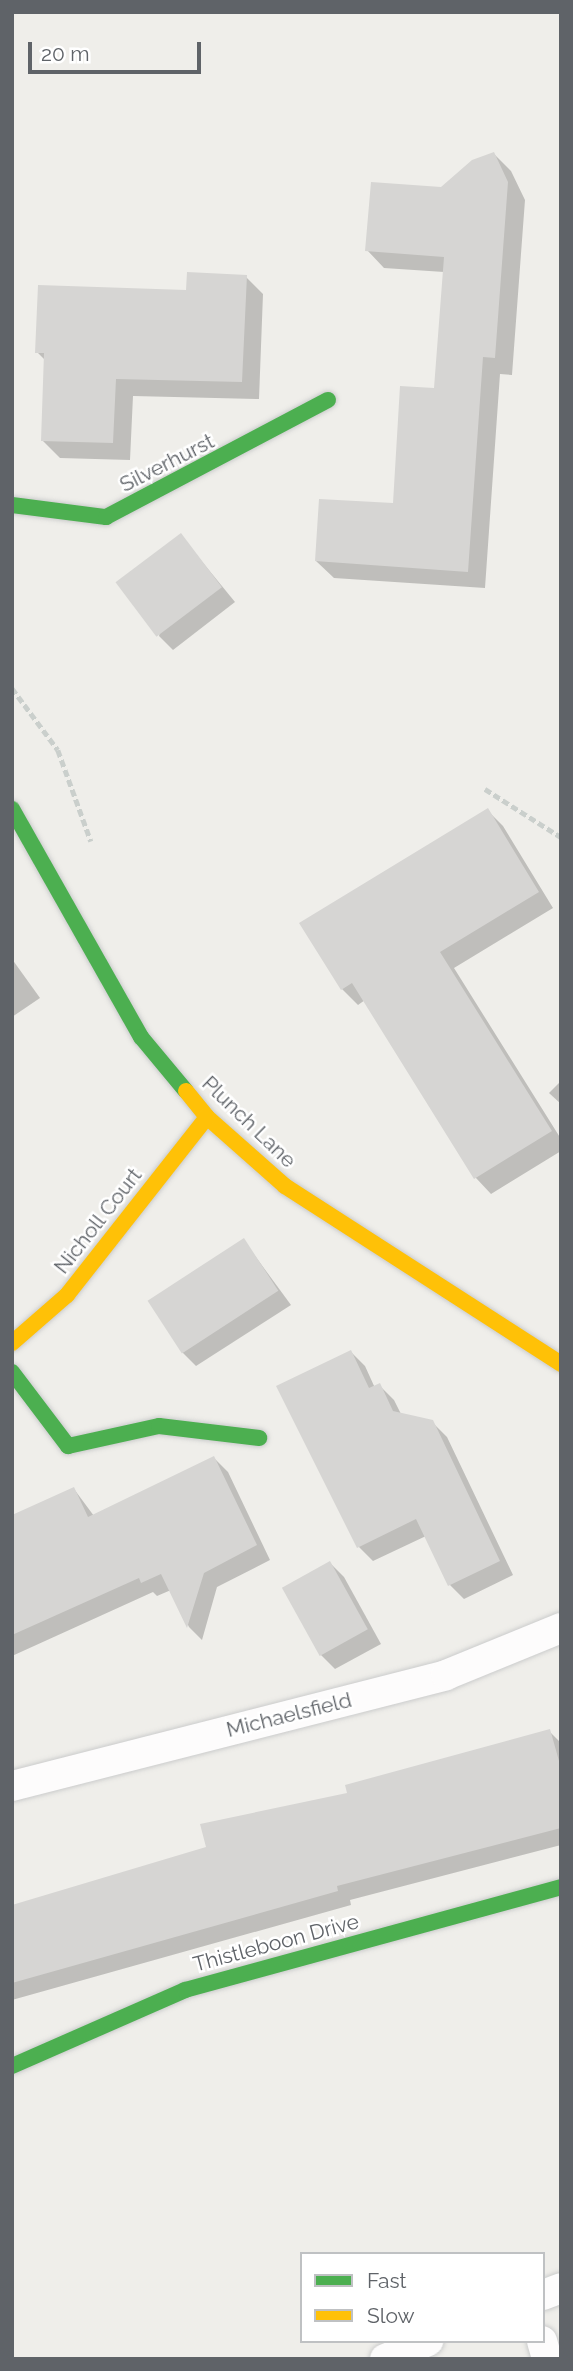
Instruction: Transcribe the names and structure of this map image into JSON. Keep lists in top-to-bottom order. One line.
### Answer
{"streets":{"street":["Silverhurst","Plunch Lane","Nicholl Court","Thistleboon Drive"],"lane":["Michaelsfield"]},"crossings":[["Plunch Lane","Nicholl Court"]],"legend":["Fast","Slow"],"scale_bar":"20 m"}
